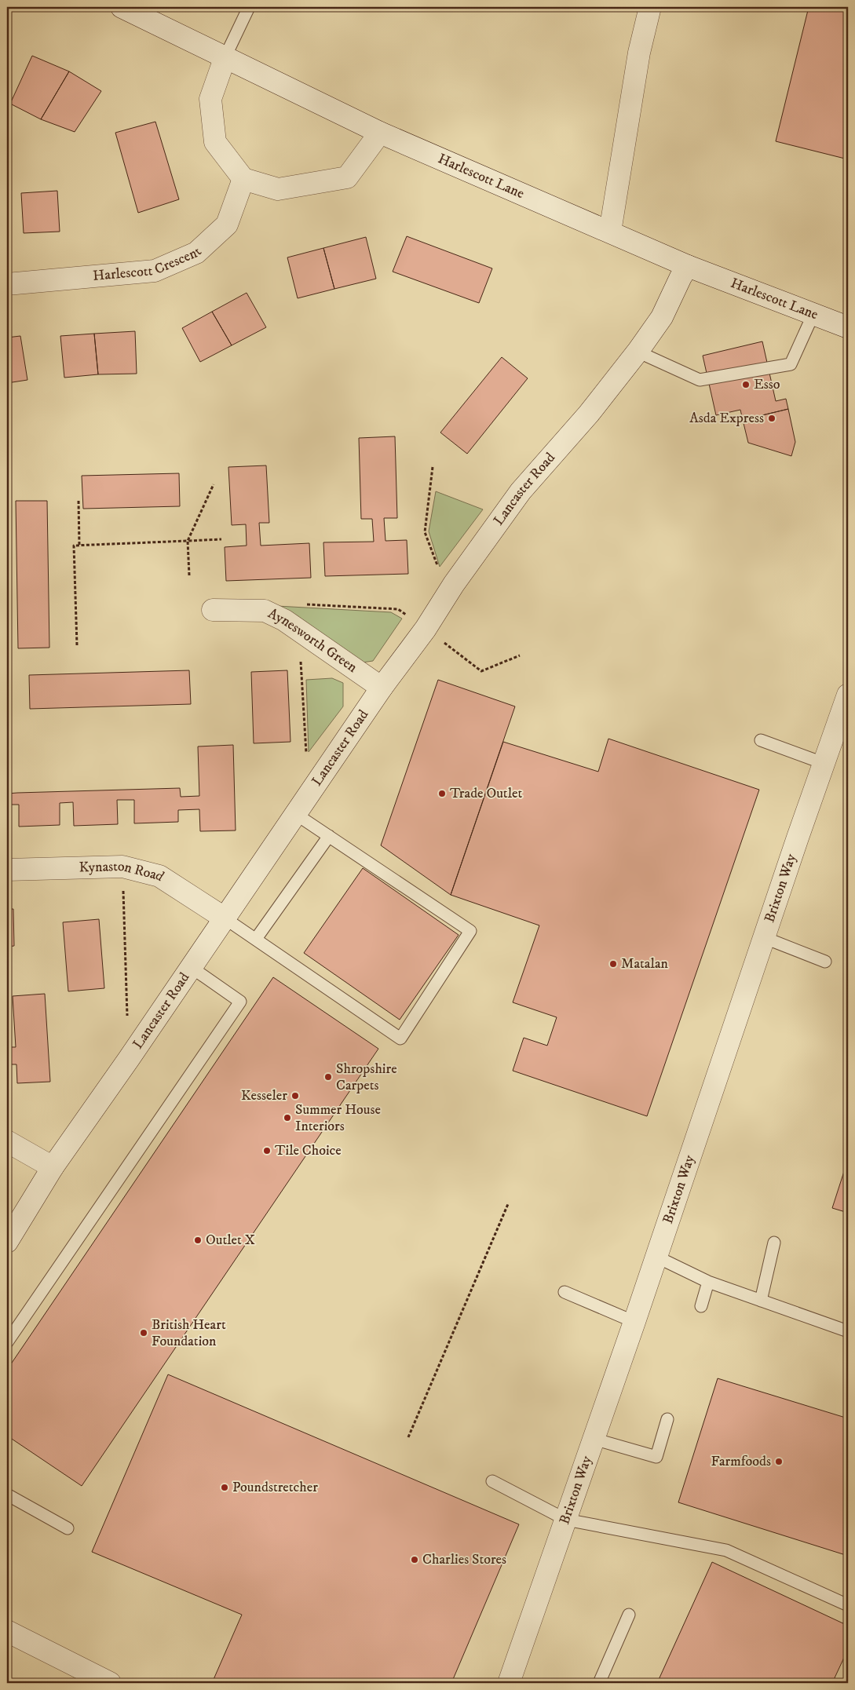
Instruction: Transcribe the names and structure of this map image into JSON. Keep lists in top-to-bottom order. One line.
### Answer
{"streets":{"street":["Harlescott Lane","Harlescott Crescent","Lancaster Road","Aynesworth Green","Kynaston Road","Brixton Way"]},"crossings":[["Harlescott Lane","Lancaster Road"],["Lancaster Road","Aynesworth Green"],["Lancaster Road","Kynaston Road"]],"places":["Esso","Asda Express","Trade Outlet","Matalan","Shropshire Carpets","Kesseler","Summer House Interiors","Tile Choice","Outlet X","British Heart Foundation","Farmfoods","Poundstretcher","Charlies Stores"]}
